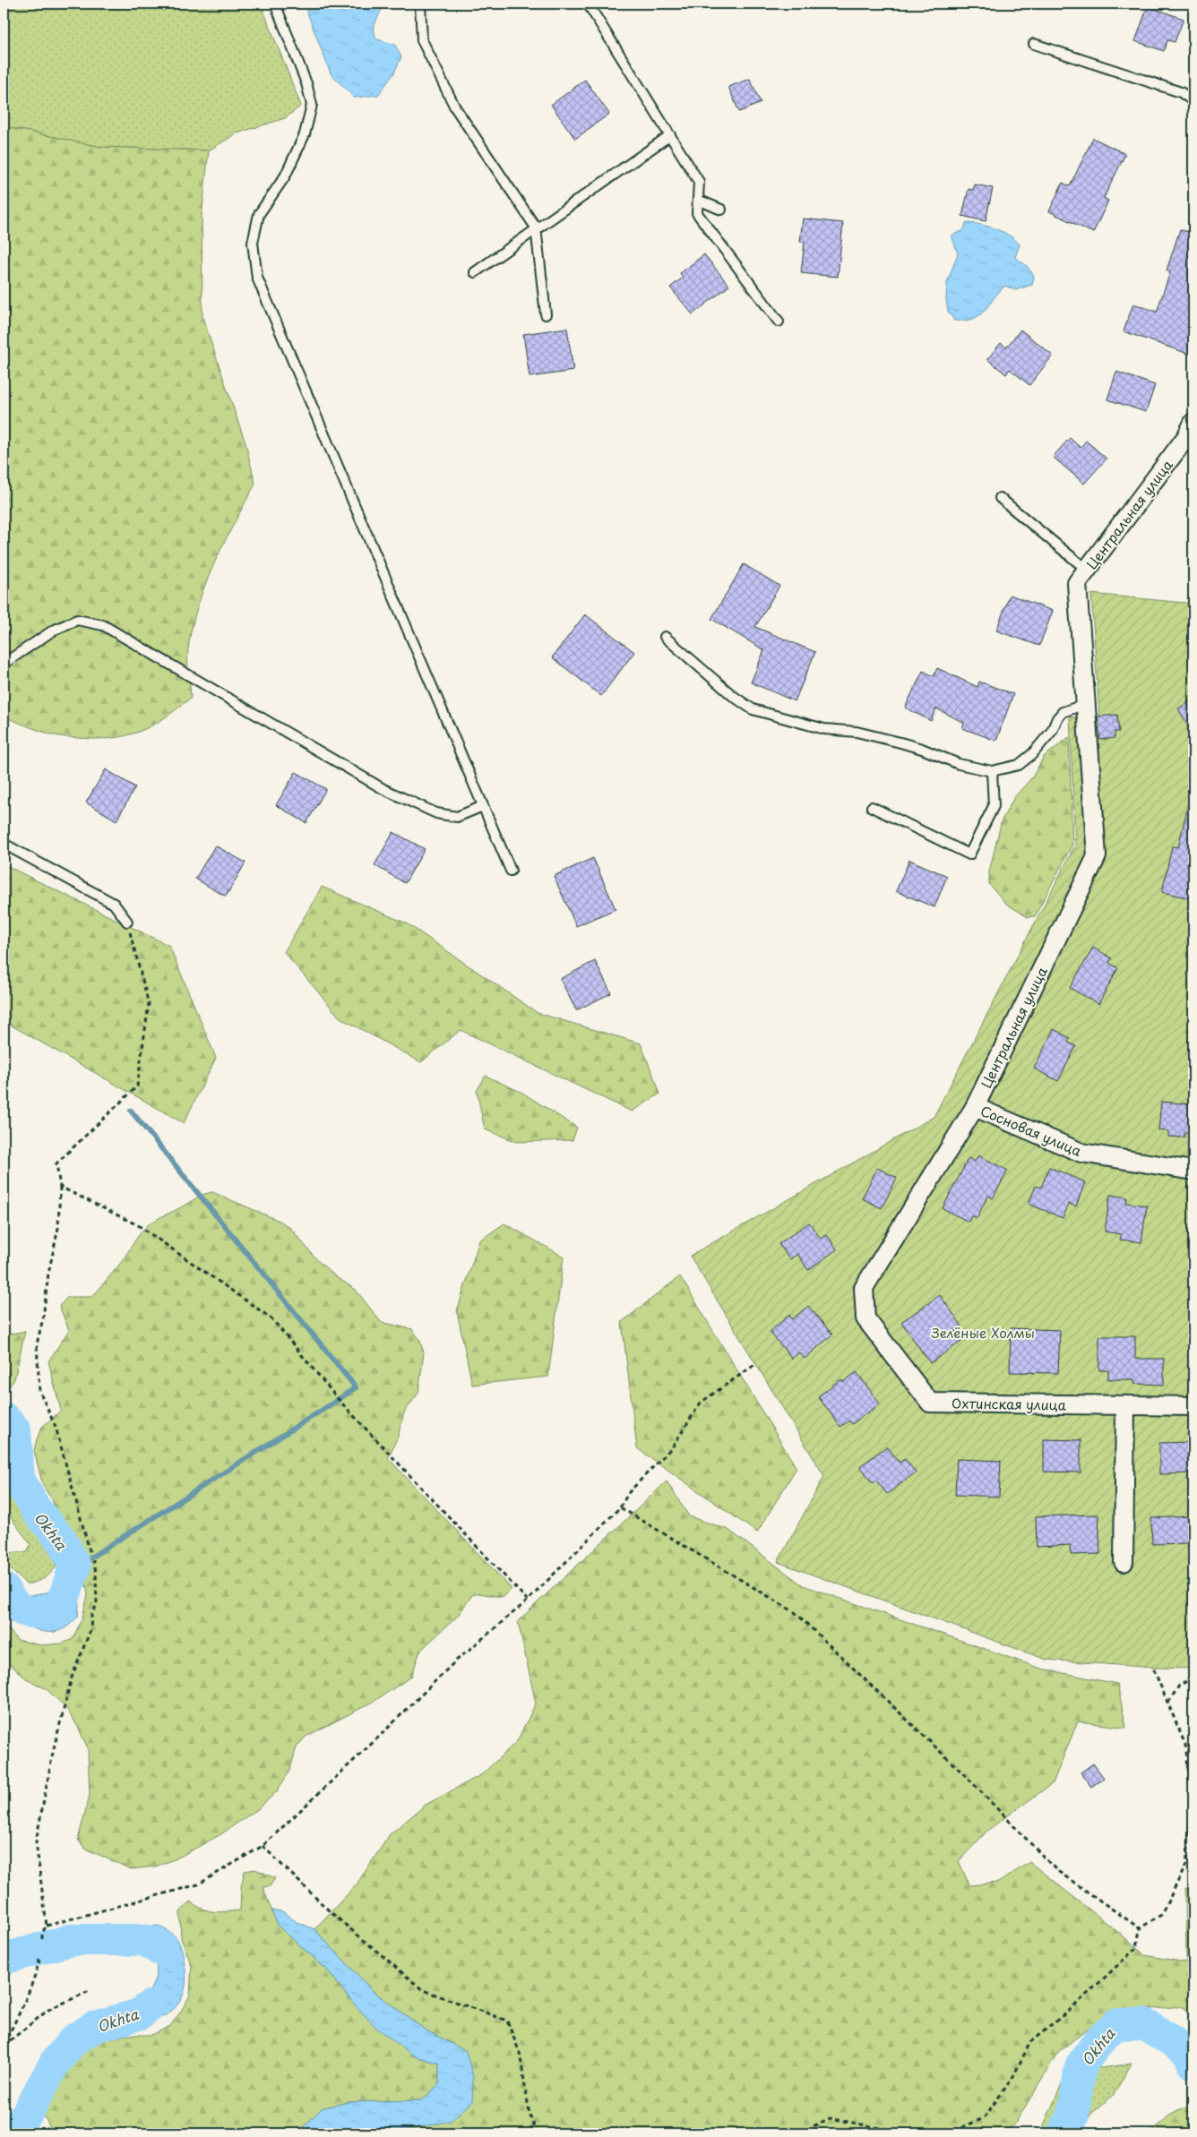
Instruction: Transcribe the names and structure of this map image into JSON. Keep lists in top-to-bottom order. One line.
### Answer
{"streets":{"street":["Центральная улица","Сосновая улица","Охтинская улица"]},"crossings":[["Центральная улица","Сосновая улица"],["Центральная улица","Охтинская улица"]],"water":["Okhta"],"parks":["Зелёные Холмы"]}
